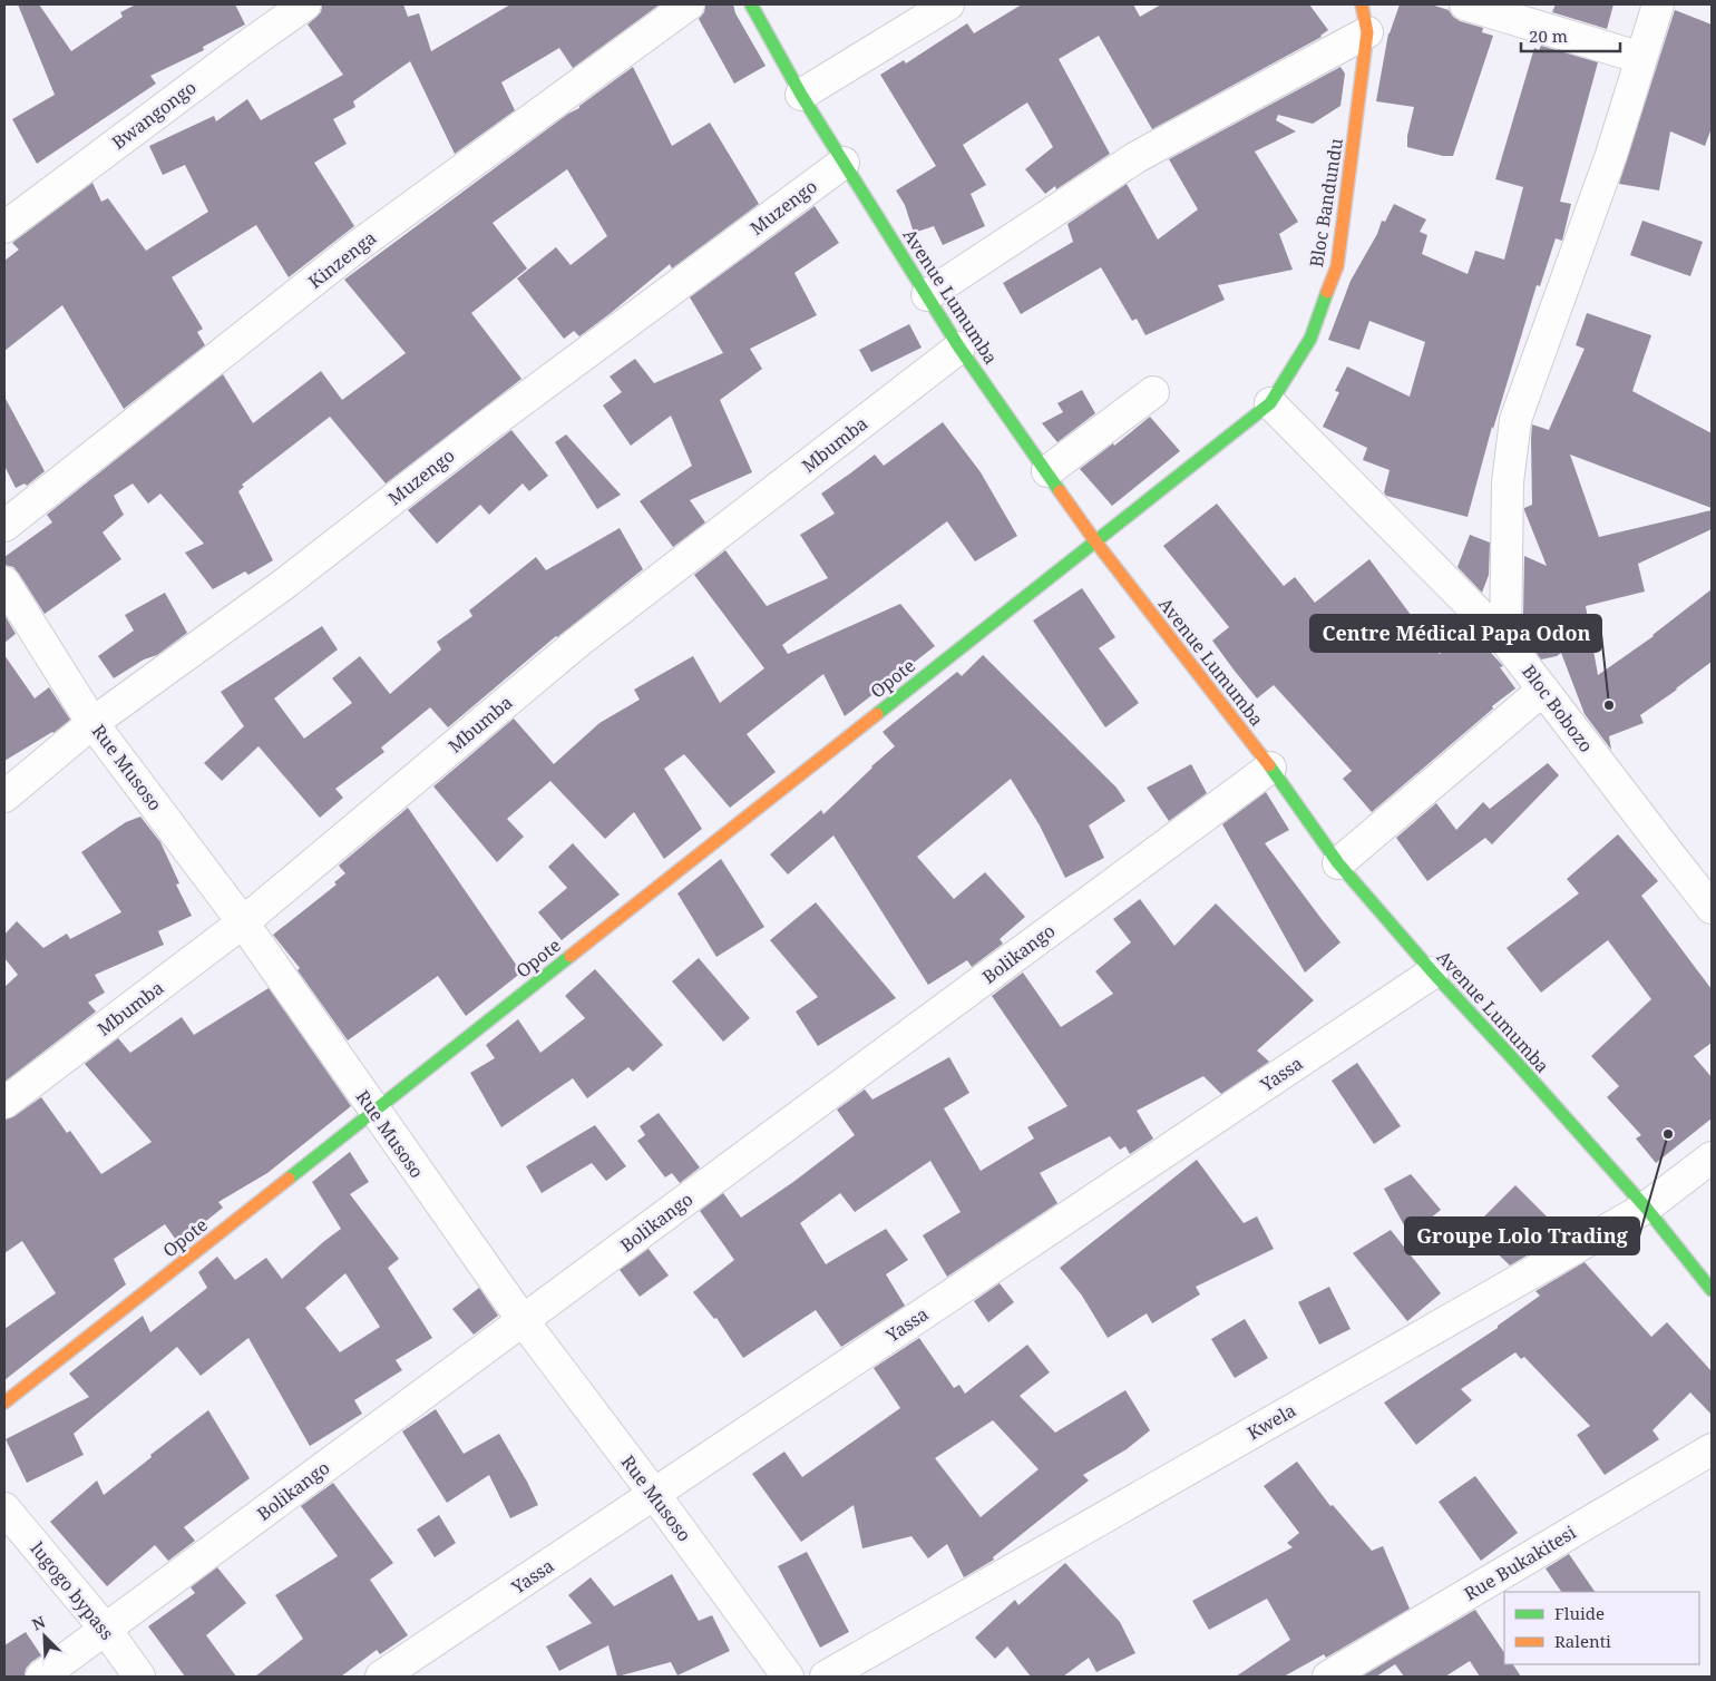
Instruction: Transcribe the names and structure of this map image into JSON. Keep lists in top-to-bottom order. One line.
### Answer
{"streets":{"street":["Bwangongo","Bloc Bandundu","Muzengo","Kinzenga","Avenue Lumumba","Mbumba","Opote","Bloc Bobozo","Rue Musoso","Bolikango","Yassa","Kwela","Rue Bukakitesi","lugogo bypass"]},"crossings":[["Bloc Bandundu","Avenue Lumumba"],["Bloc Bandundu","Opote"],["Bloc Bandundu","Bloc Bobozo"],["Muzengo","Avenue Lumumba"],["Muzengo","Rue Musoso"],["Avenue Lumumba","Mbumba"],["Avenue Lumumba","Opote"],["Avenue Lumumba","Bolikango"],["Avenue Lumumba","Yassa"],["Avenue Lumumba","Kwela"],["Mbumba","Rue Musoso"],["Opote","Rue Musoso"],["Rue Musoso","Bolikango"],["Rue Musoso","Yassa"],["Bolikango","lugogo bypass"]],"places":["Centre Médical Papa Odon","Groupe Lolo Trading"],"legend":["Fluide","Ralenti"],"scale_bar":"20 m","north":"top left"}
